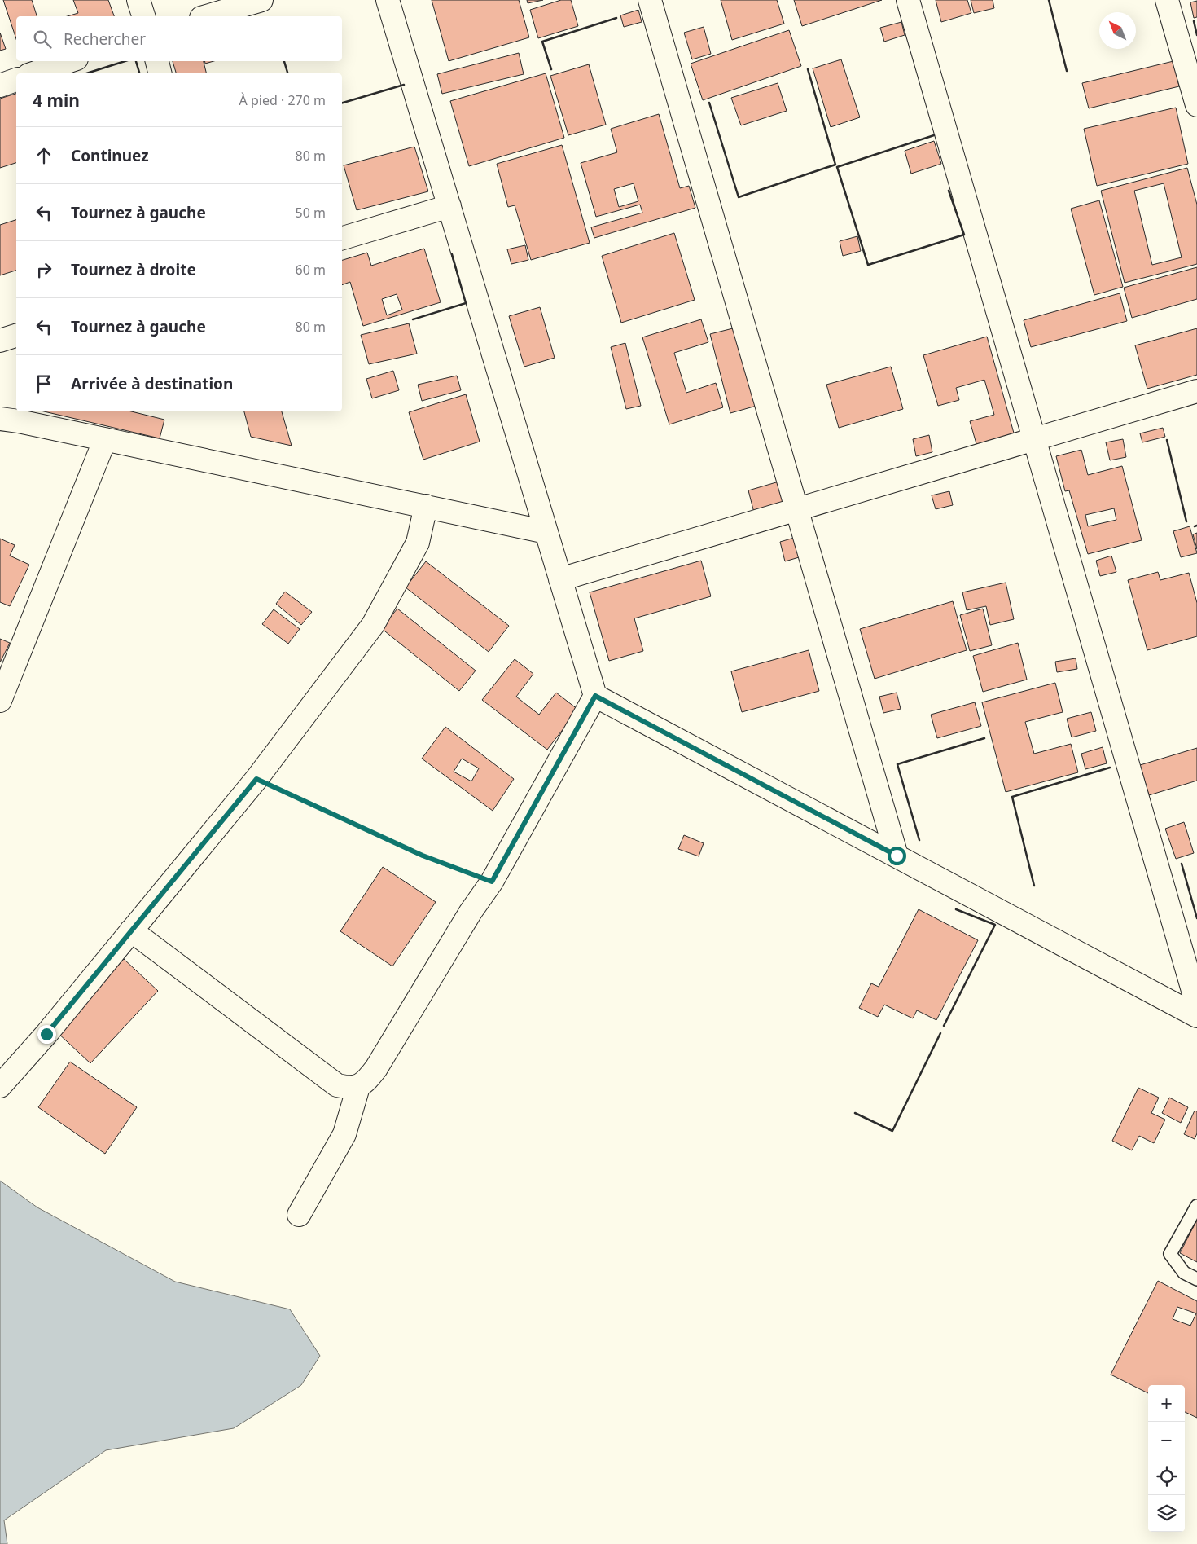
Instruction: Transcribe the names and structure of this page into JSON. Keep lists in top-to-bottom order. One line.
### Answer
{"north":"top left","page":{"search":"Rechercher","heading":["4 min","À pied · 270 m"],"list":[["Continuez","80 m"],["Tournez à gauche","50 m"],["Tournez à droite","60 m"],["Tournez à gauche","80 m"],"Arrivée à destination"],"map_buttons":["+","−"]}}
